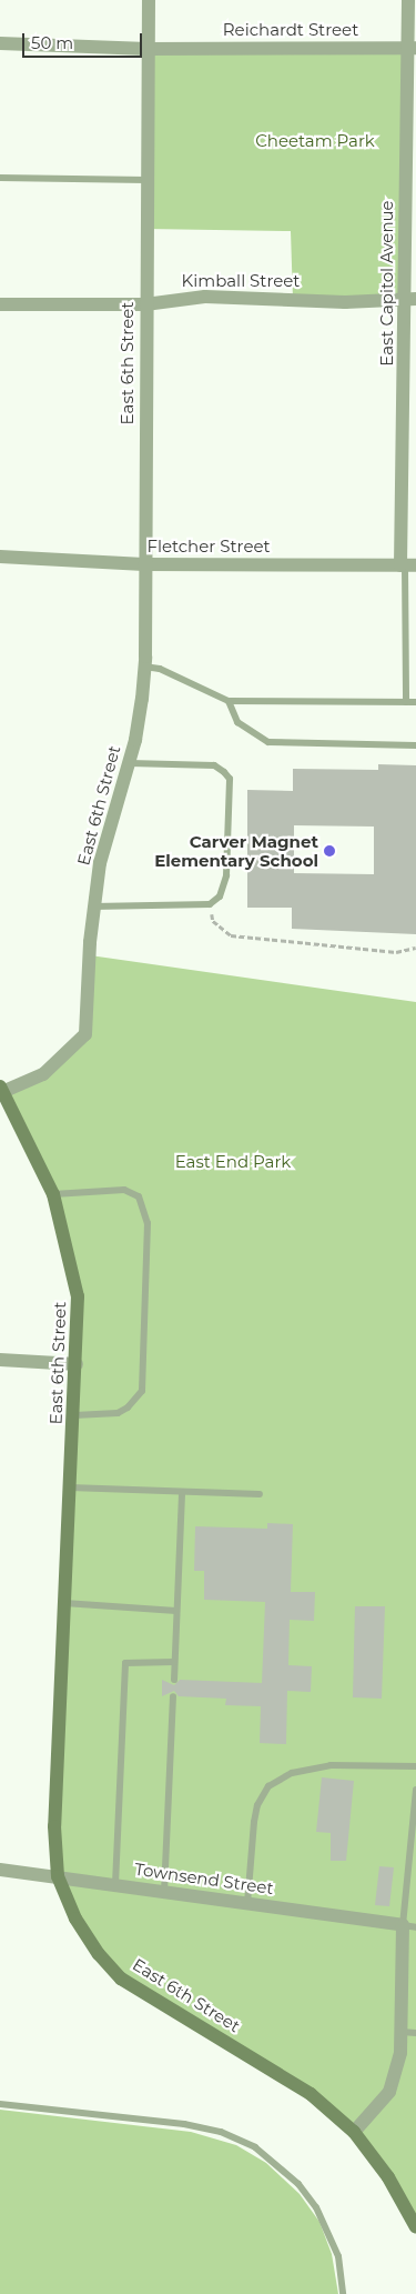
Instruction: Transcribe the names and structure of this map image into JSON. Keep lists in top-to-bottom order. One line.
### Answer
{"streets":{"main road":["East 6th Street"],"street":["Reichardt Street","Kimball Street","East Capitol Avenue","Fletcher Street","Townsend Street"]},"crossings":[["Reichardt Street","East Capitol Avenue"],["Reichardt Street","East 6th Street"],["Kimball Street","East Capitol Avenue"],["Kimball Street","East 6th Street"],["East Capitol Avenue","Fletcher Street"],["East 6th Street","Fletcher Street"],["East 6th Street","Townsend Street"]],"parks":["Cheetam Park","East End Park"],"places":["Carver Magnet Elementary School"],"scale_bar":"50 m"}
